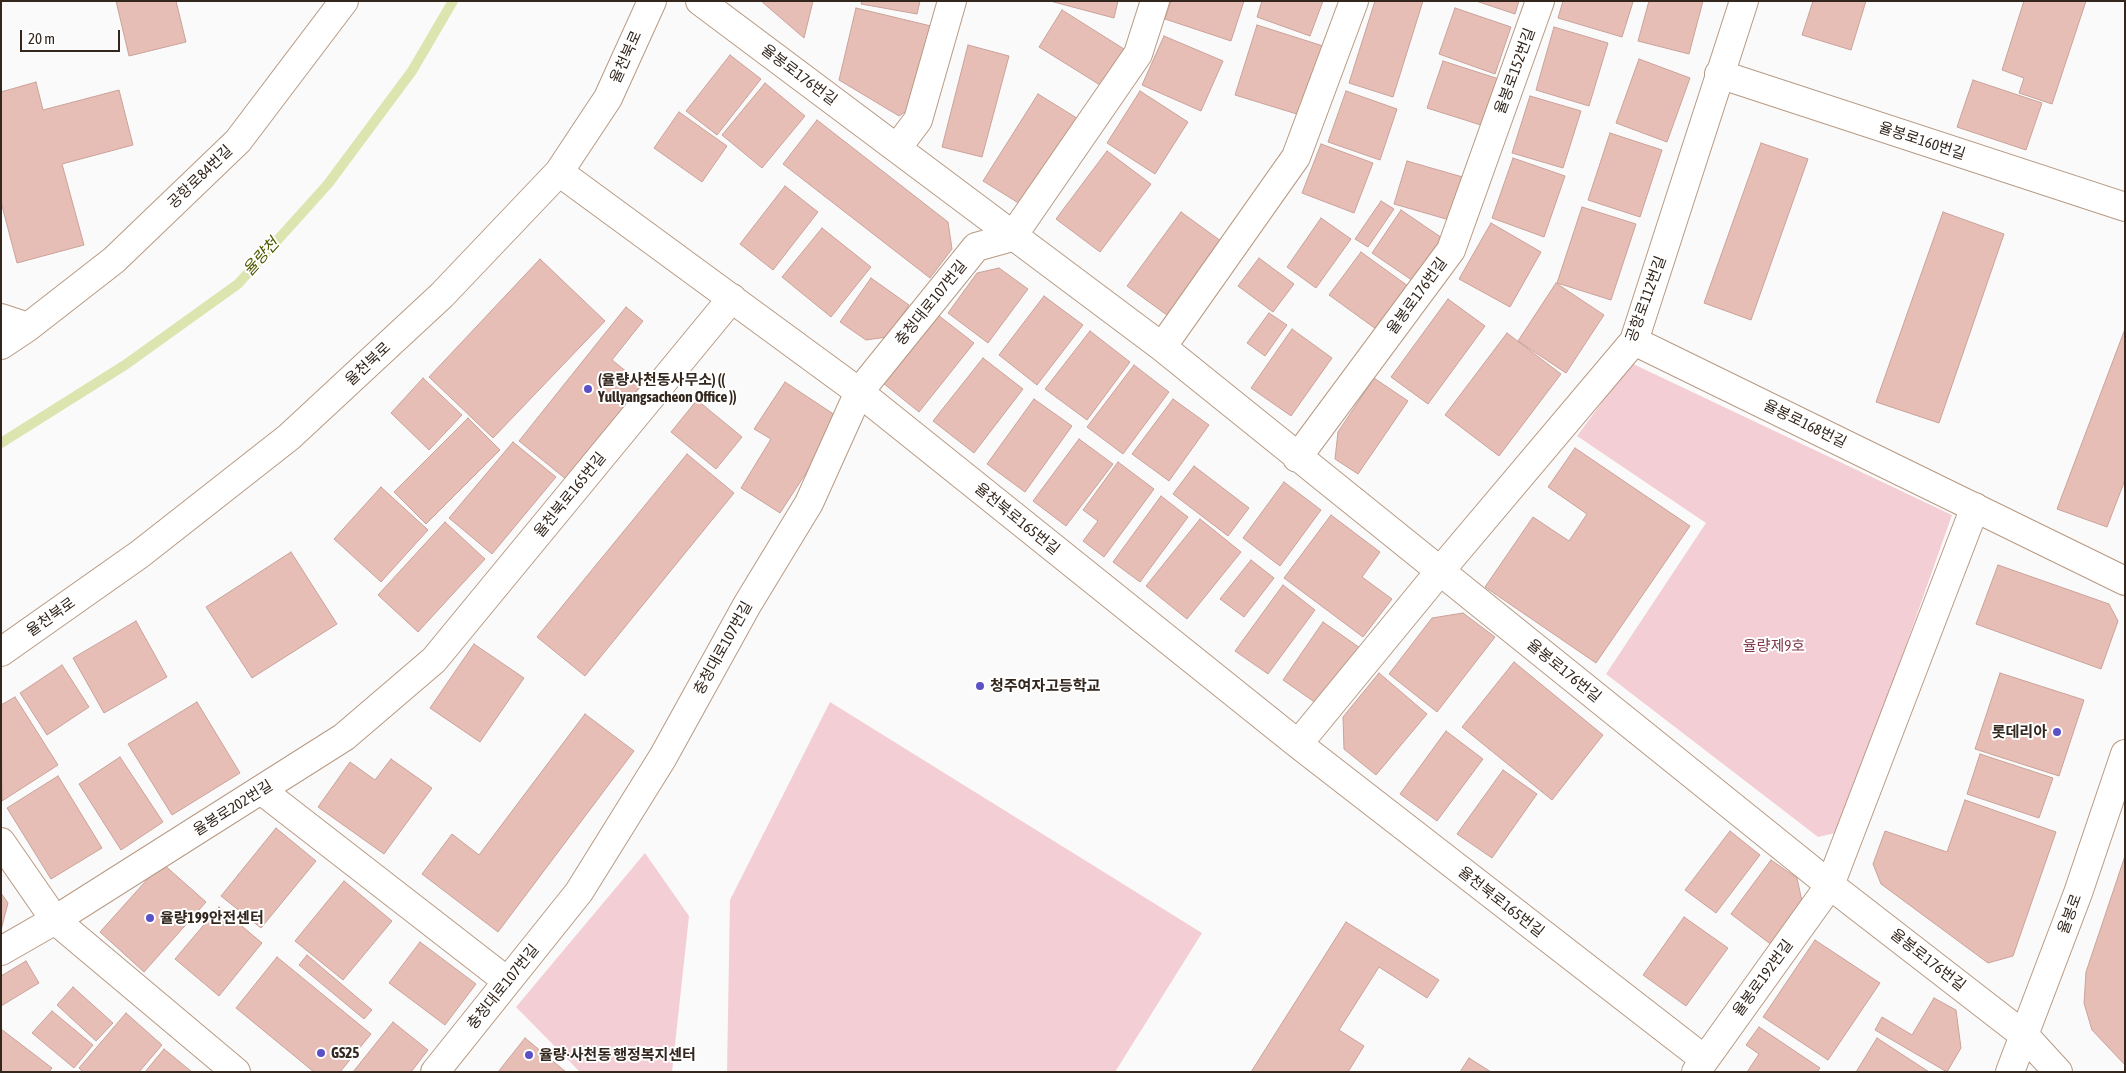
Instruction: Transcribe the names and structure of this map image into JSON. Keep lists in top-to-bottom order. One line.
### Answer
{"streets":{"street":["율천북로","율봉로152번길","율봉로176번길","율봉로160번길","공항로84번길","공항로112번길","충청대로107번길","율봉로168번길","율천북로165번길","율봉로202번길","율봉로","율봉로192번길"]},"crossings":[["율천북로","율천북로165번길"],["율봉로152번길","율봉로176번길"],["율봉로176번길","공항로112번길"],["율봉로176번길","충청대로107번길"],["율봉로176번길","율봉로"],["율봉로176번길","율봉로192번길"],["율봉로160번길","공항로112번길"],["공항로112번길","율봉로168번길"],["충청대로107번길","율천북로165번길"],["율천북로165번길","율봉로202번길"],["율천북로165번길","율봉로192번길"]],"water":["율량천"],"parks":["율량제9호"],"places":["(율량사천동사무소) (( Yullyangsacheon Office ))","청주여자고등학교","롯데리아","율량199안전센터","GS25","율량·사천동 행정복지센터"],"scale_bar":"20 m"}
